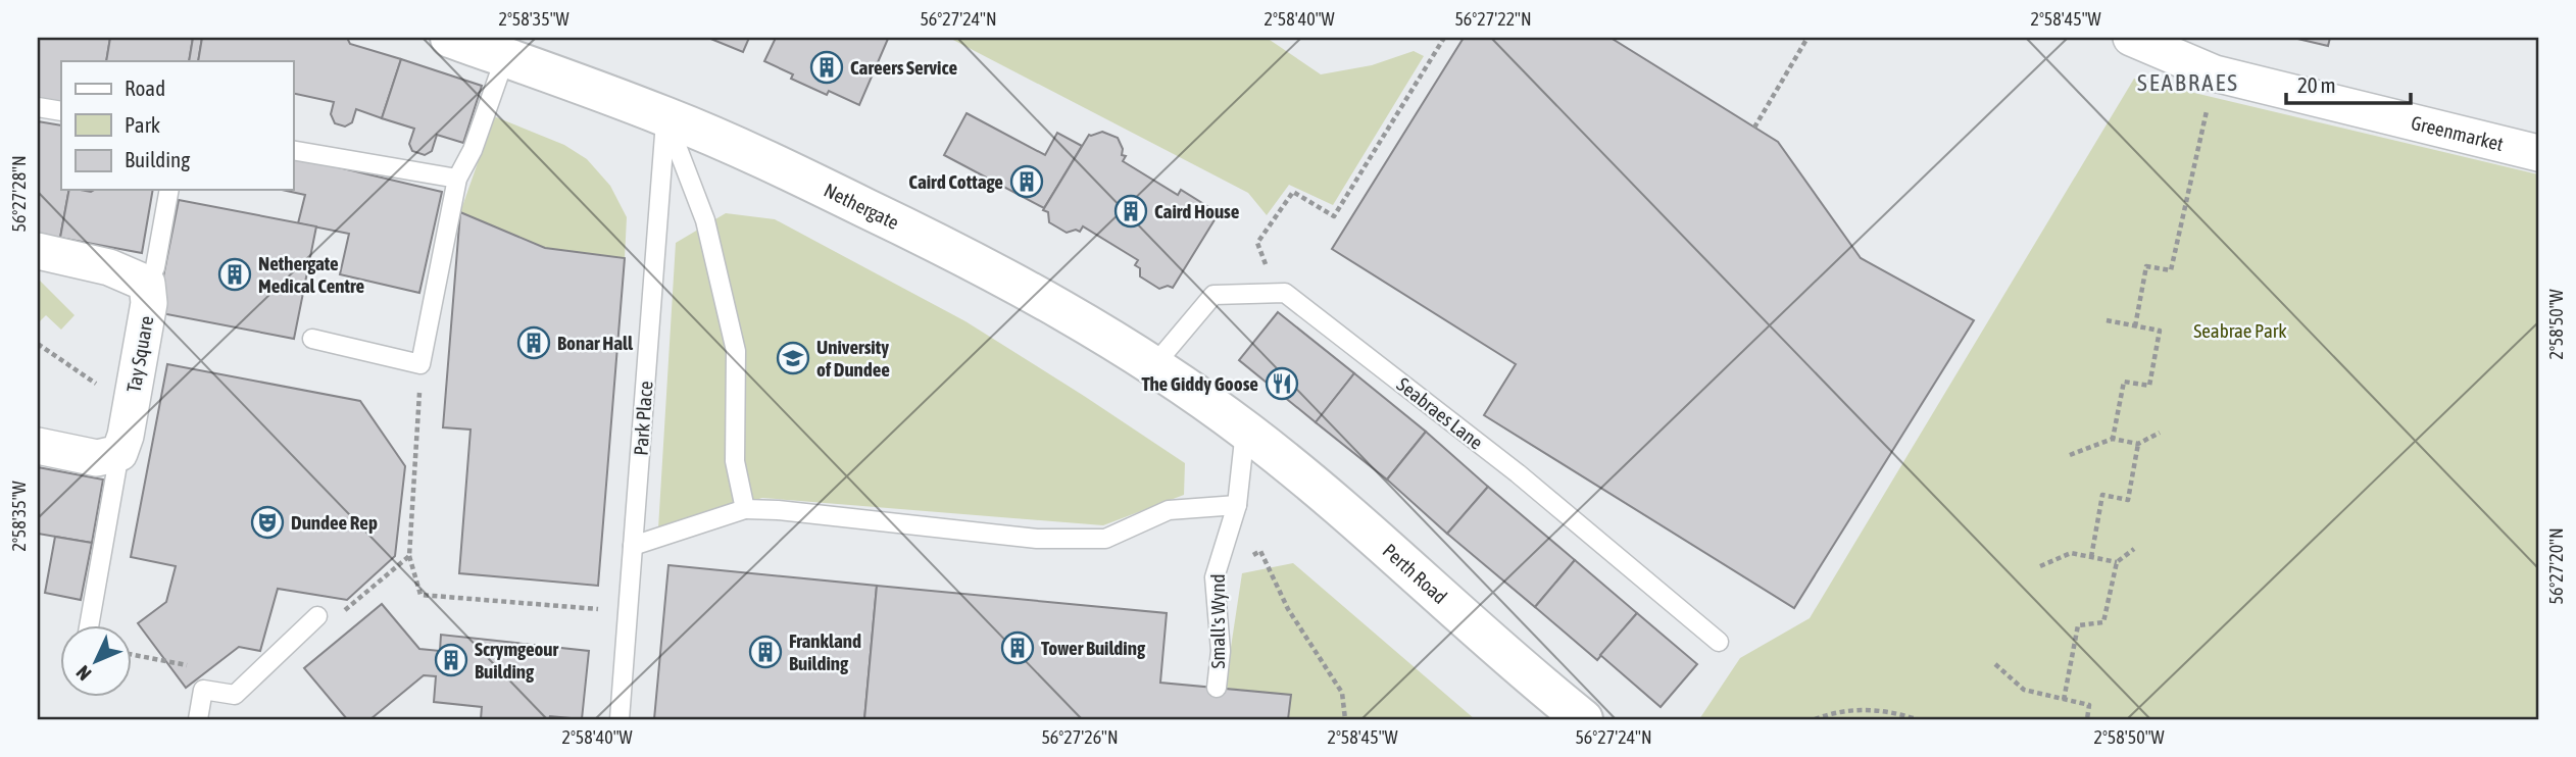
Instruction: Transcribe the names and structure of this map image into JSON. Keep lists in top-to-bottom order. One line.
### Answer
{"streets":{"street":["Greenmarket","Nethergate","Tay Square","Perth Road"],"lane":["Seabraes Lane","Park Place","Small's Wynd"]},"crossings":[["Nethergate","Seabraes Lane"],["Nethergate","Park Place"],["Nethergate","Perth Road"],["Nethergate","Small's Wynd"],["Perth Road","Small's Wynd"]],"districts":["SEABRAES"],"parks":["Seabrae Park"],"places":{"building":["Careers Service","Caird Cottage","Caird House","Nethergate Medical Centre","Bonar Hall","Tower Building","Frankland Building","Scrymgeour Building"],"school or university":["University of Dundee"],"restaurant":["The Giddy Goose"],"theatre":["Dundee Rep"]},"legend":["Road","Park","Building"],"scale_bar":"20 m","north":"bottom left","coordinates":["2°58'35\"W","56°27'24\"N","2°58'40\"W","56°27'22\"N","2°58'45\"W","56°27'28\"N","2°58'50\"W","56°27'20\"N","56°27'26\"N"]}
